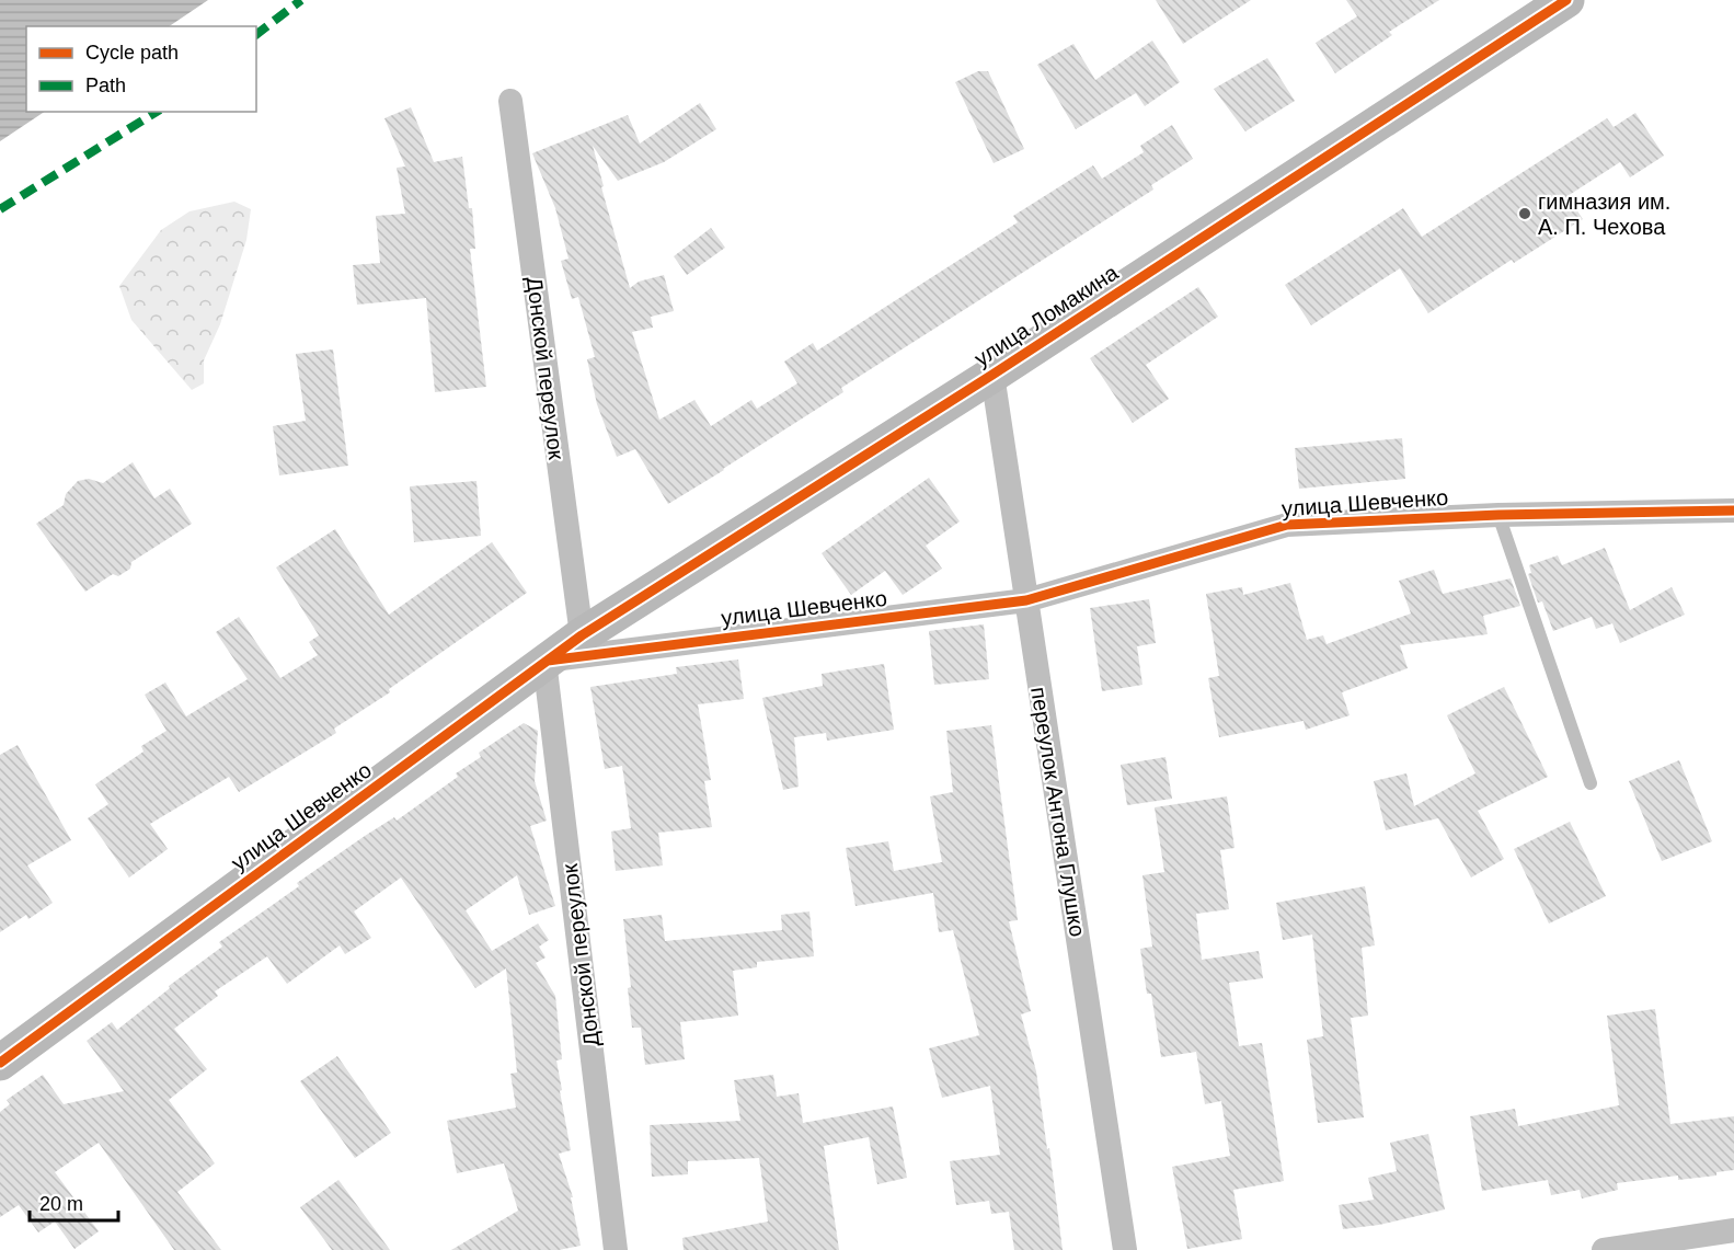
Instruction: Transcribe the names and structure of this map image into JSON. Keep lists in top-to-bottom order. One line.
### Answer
{"streets":{"street":["улица Ломакина","Донской переулок","улица Шевченко","переулок Антона Глушко"]},"crossings":[["улица Ломакина","Донской переулок"],["улица Ломакина","улица Шевченко"],["улица Ломакина","переулок Антона Глушко"],["Донской переулок","улица Шевченко"],["улица Шевченко","переулок Антона Глушко"]],"places":["гимназия им. А. П. Чехова"],"legend":["Cycle path","Path"],"scale_bar":"20 m"}
